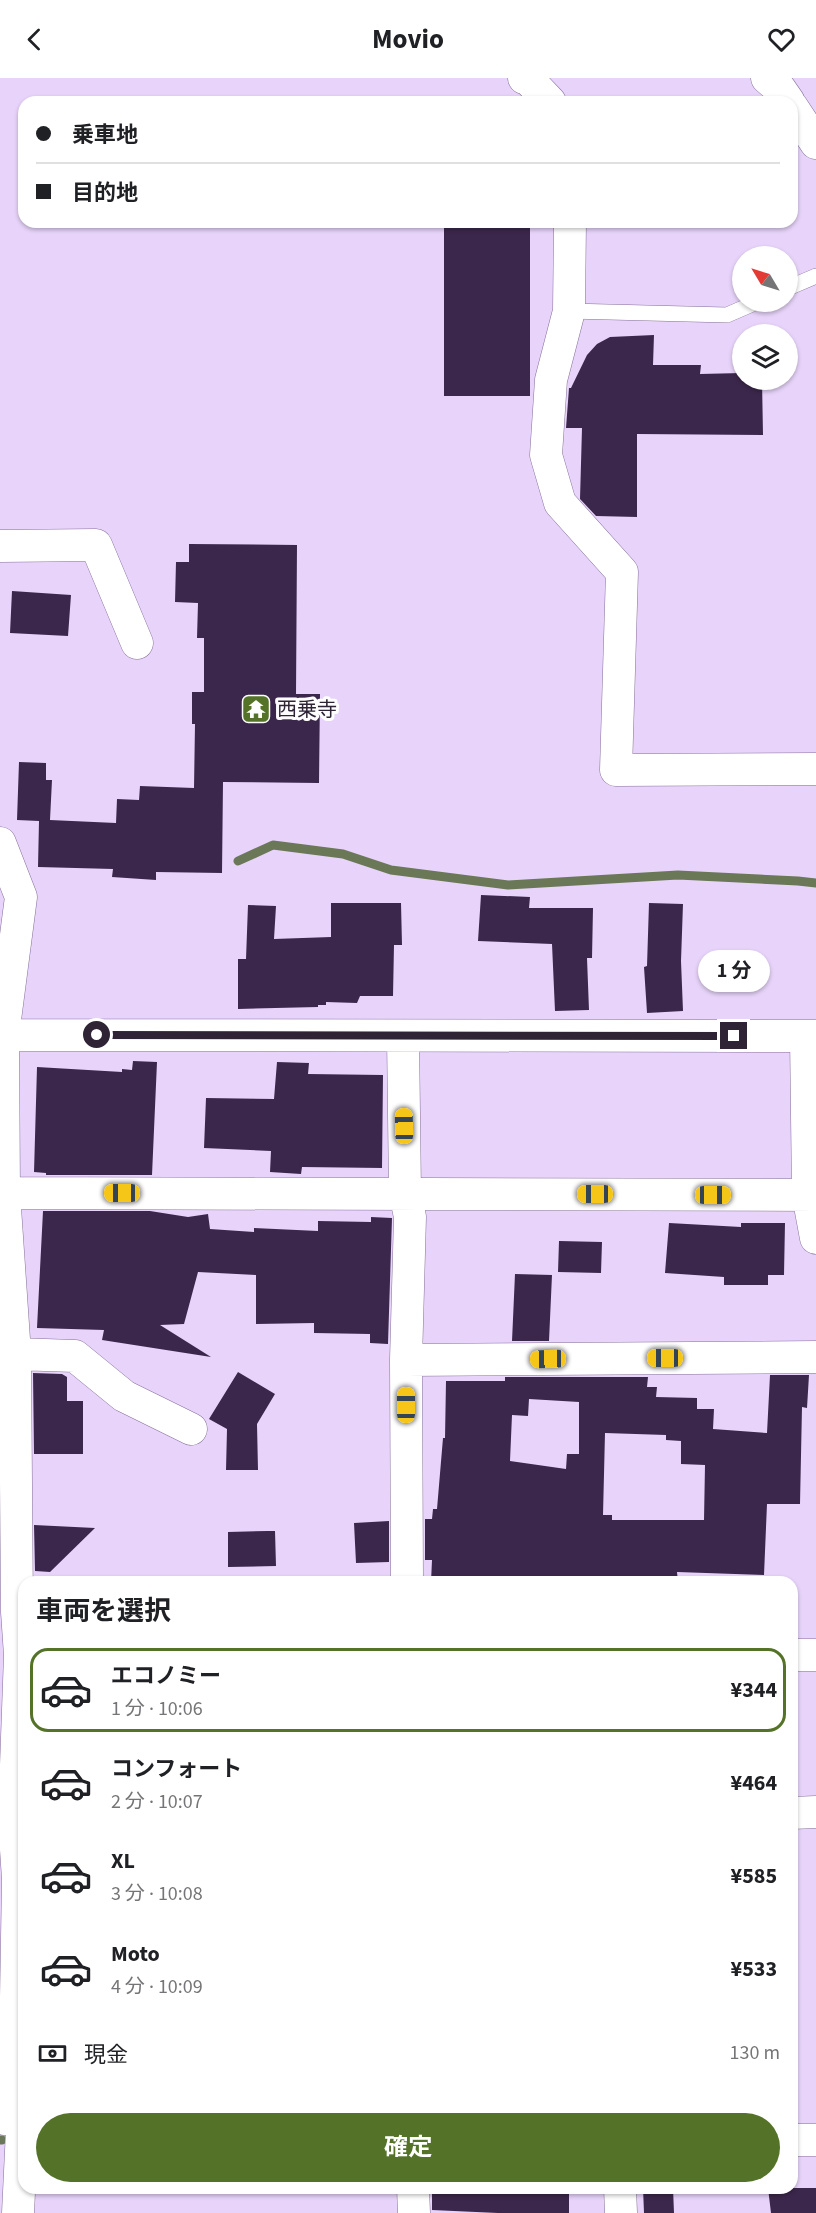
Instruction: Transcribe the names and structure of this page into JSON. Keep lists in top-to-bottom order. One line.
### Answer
{"places":{"temple":["西乗寺"]},"north":"top left","page":{"header":"Movio","banner":["乗車地","目的地"],"bubble":"1 分","heading":"車両を選択","list":[{"name":"エコノミー","note":"1 分 · 10:06","value":"¥344"},{"name":"コンフォート","note":"2 分 · 10:07","value":"¥464"},{"name":"XL","note":"3 分 · 10:08","value":"¥585"},{"name":"Moto","note":"4 分 · 10:09","value":"¥533"}],"pay":["現金","130 m"],"buttons":"確定"}}
